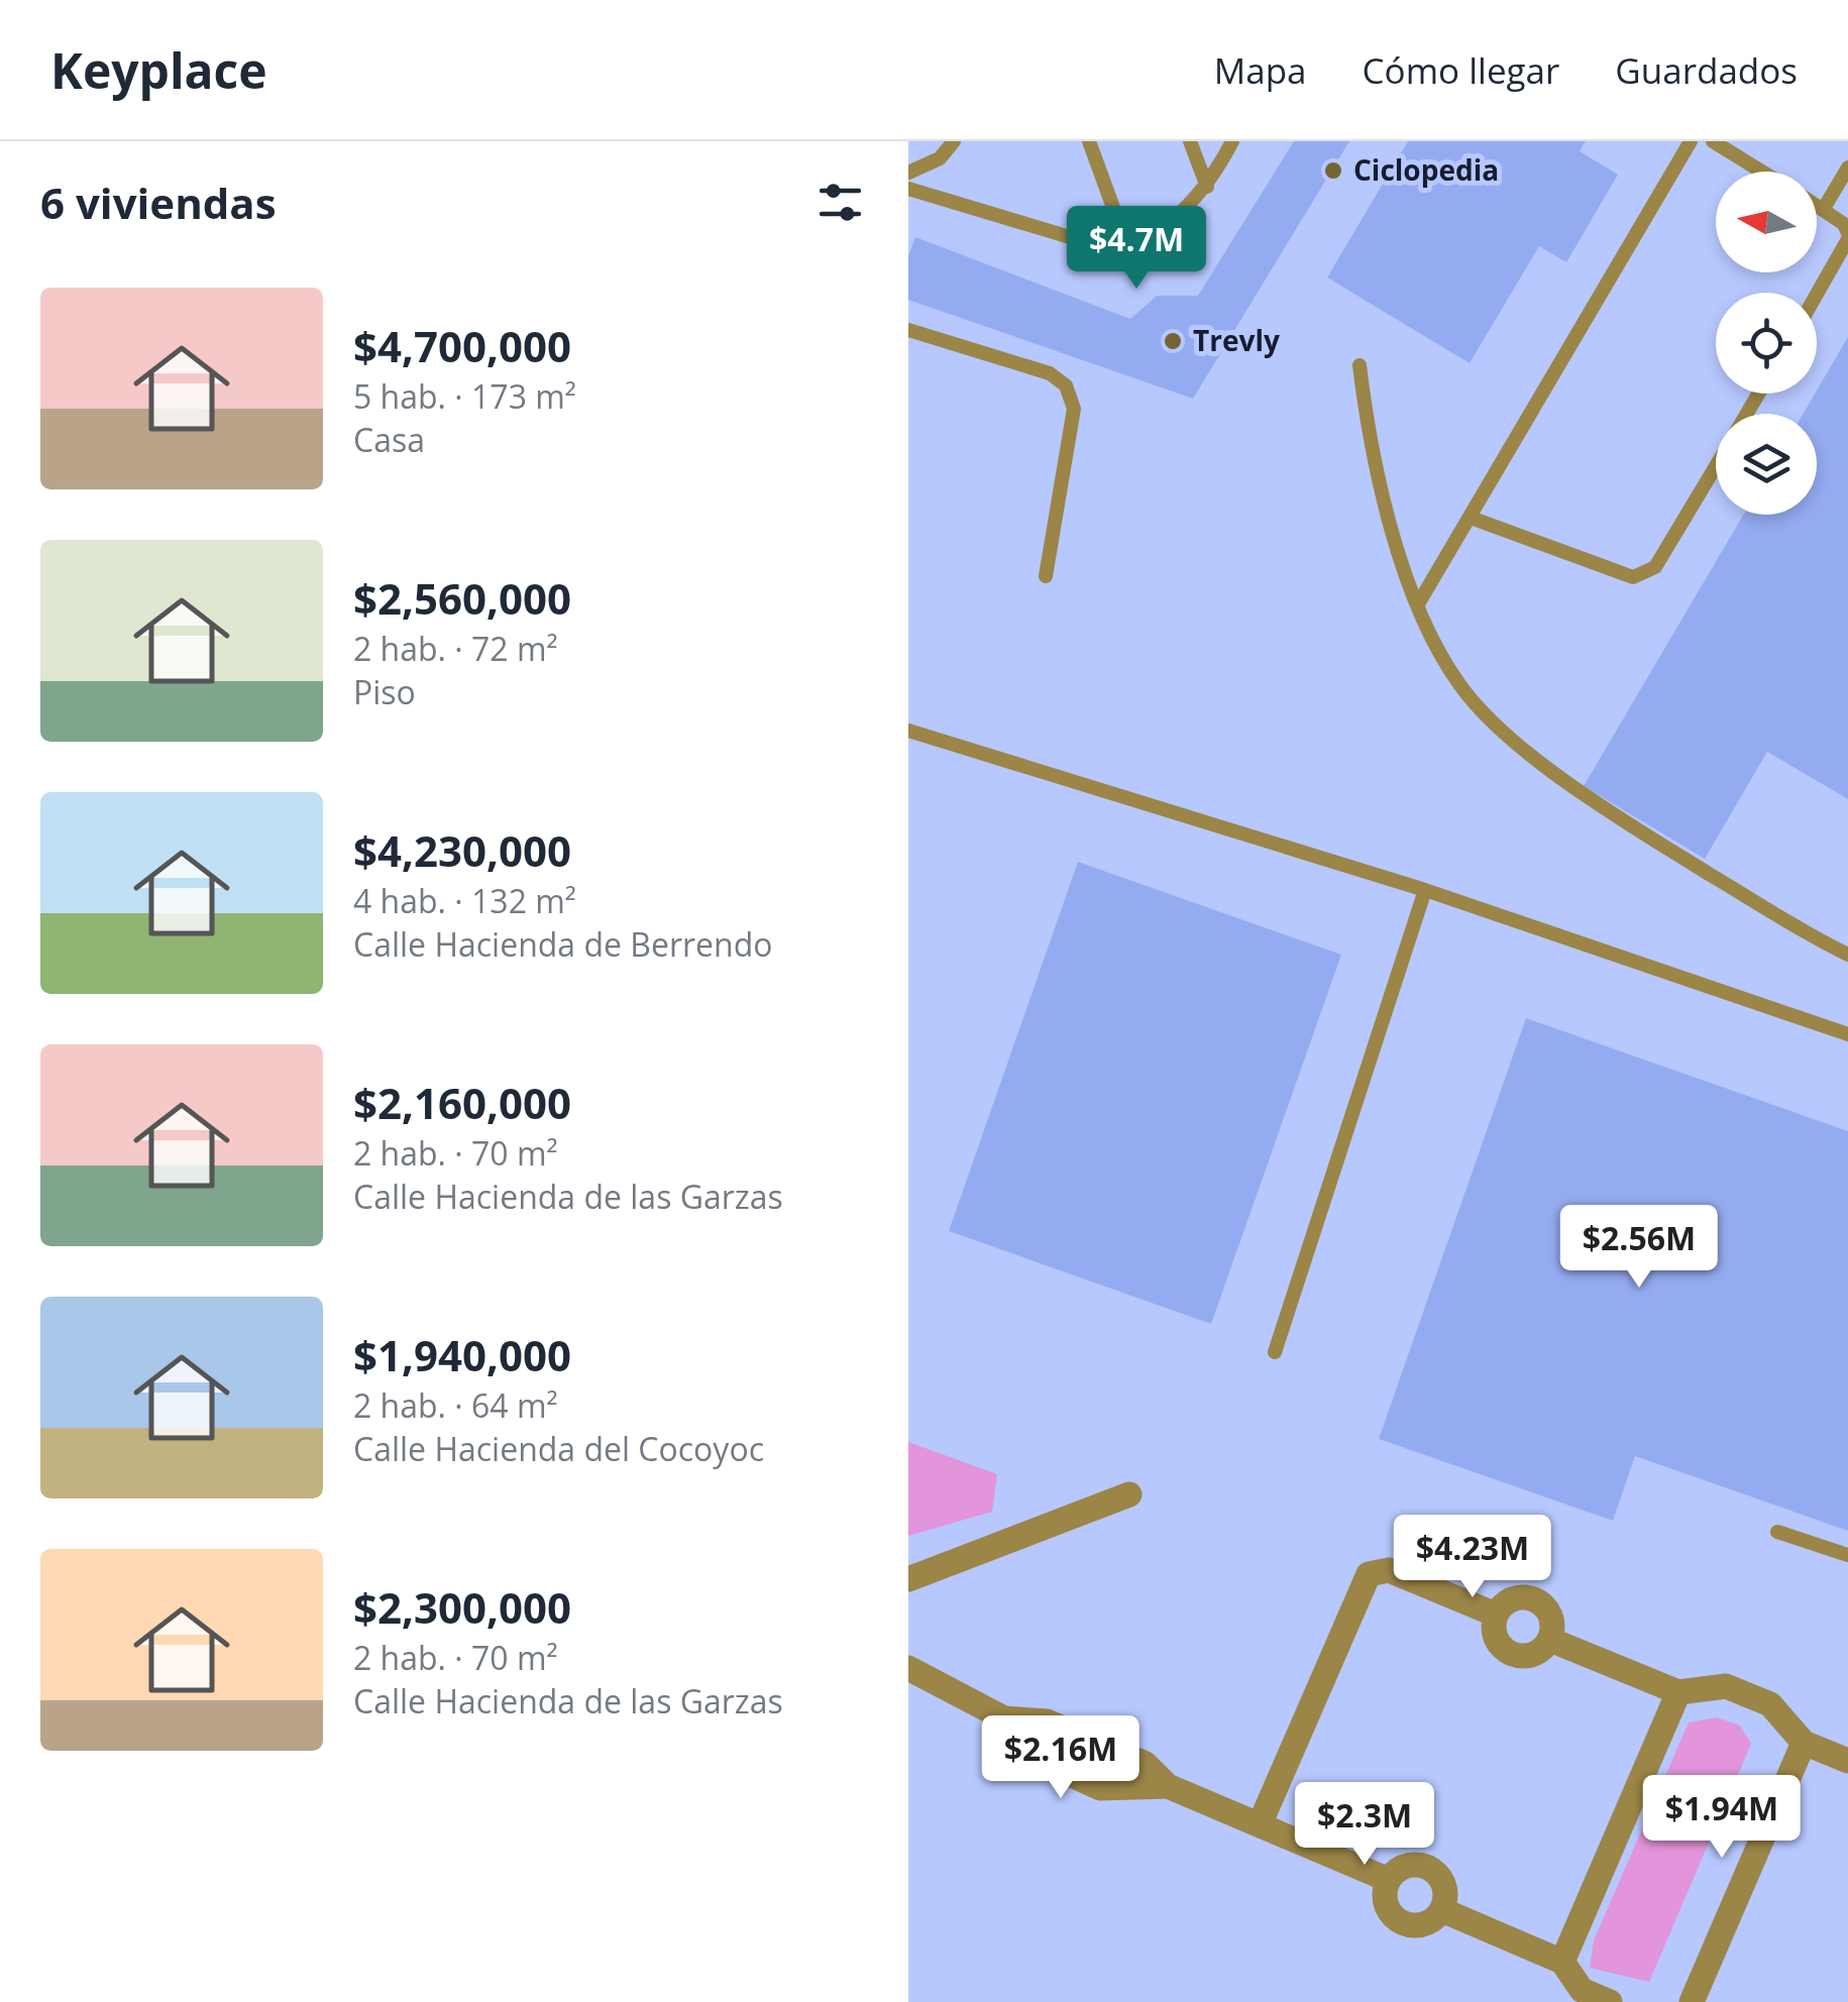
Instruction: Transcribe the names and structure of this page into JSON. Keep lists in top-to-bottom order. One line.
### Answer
{"places":["Ciclopedia","Trevly"],"north":"left","page":{"header":"Keyplace","nav":["Mapa","Cómo llegar","Guardados"],"heading":"6 viviendas","price":["$4.7M","$2.56M","$4.23M","$2.16M","$1.94M","$2.3M"],"list":[{"name":"$4,700,000","note":"5 hab. · 173 m² · Casa"},{"name":"$2,560,000","note":"2 hab. · 72 m² · Piso"},{"name":"$4,230,000","note":"4 hab. · 132 m² · Calle Hacienda de Berrendo"},{"name":"$2,160,000","note":"2 hab. · 70 m² · Calle Hacienda de las Garzas"},{"name":"$1,940,000","note":"2 hab. · 64 m² · Calle Hacienda del Cocoyoc"},{"name":"$2,300,000","note":"2 hab. · 70 m² · Calle Hacienda de las Garzas"}]}}
